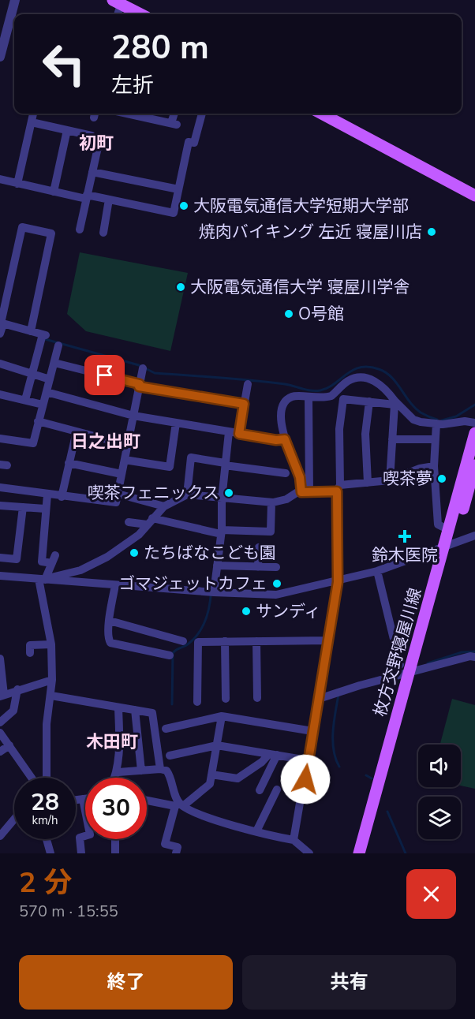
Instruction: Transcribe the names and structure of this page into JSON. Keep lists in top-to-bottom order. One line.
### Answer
{"streets":{"main road":["枚方交野寝屋川線"]},"districts":["初町","日之出町","木田町"],"places":{"other":["大阪電気通信大学短期大学部","焼肉バイキング 左近 寝屋川店","大阪電気通信大学 寝屋川学舎","O号館","喫茶夢","喫茶フェニックス","たちばなこども園","ゴマジェットカフェ","サンディ"],"health":["鈴木医院"]},"page":{"turn":["280 m","左折"],"speed":"28 km/h","limit":"30","heading":["2 分","570 m · 15:55"],"buttons":["終了","共有"]}}
